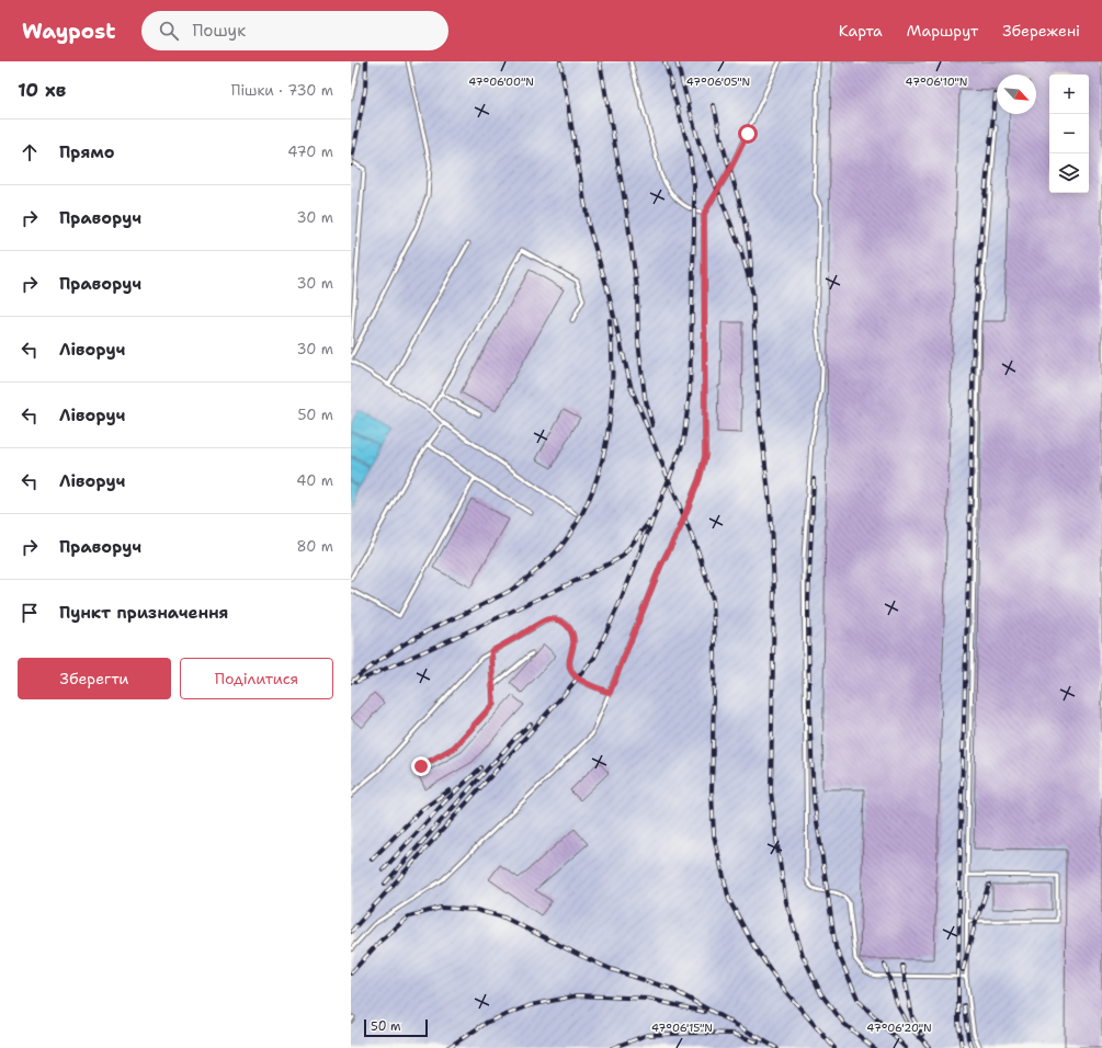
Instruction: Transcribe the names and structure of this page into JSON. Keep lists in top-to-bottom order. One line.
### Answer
{"scale_bar":"50 m","north":"bottom right","page":{"header":"Waypost","search":"Пошук","nav":["Карта","Маршрут","Збережені"],"heading":["10 хв","Пішки · 730 m"],"map_buttons":["+","−"],"list":[["Прямо","470 m"],["Праворуч","30 m"],["Праворуч","30 m"],["Ліворуч","30 m"],["Ліворуч","50 m"],["Ліворуч","40 m"],["Праворуч","80 m"],"Пункт призначення"],"buttons":["Зберегти","Поділитися"],"scale":"50 m"},"coordinates":["47°06'00\"N","47°06'05\"N","47°06'10\"N","47°06'15\"N","47°06'20\"N"]}
